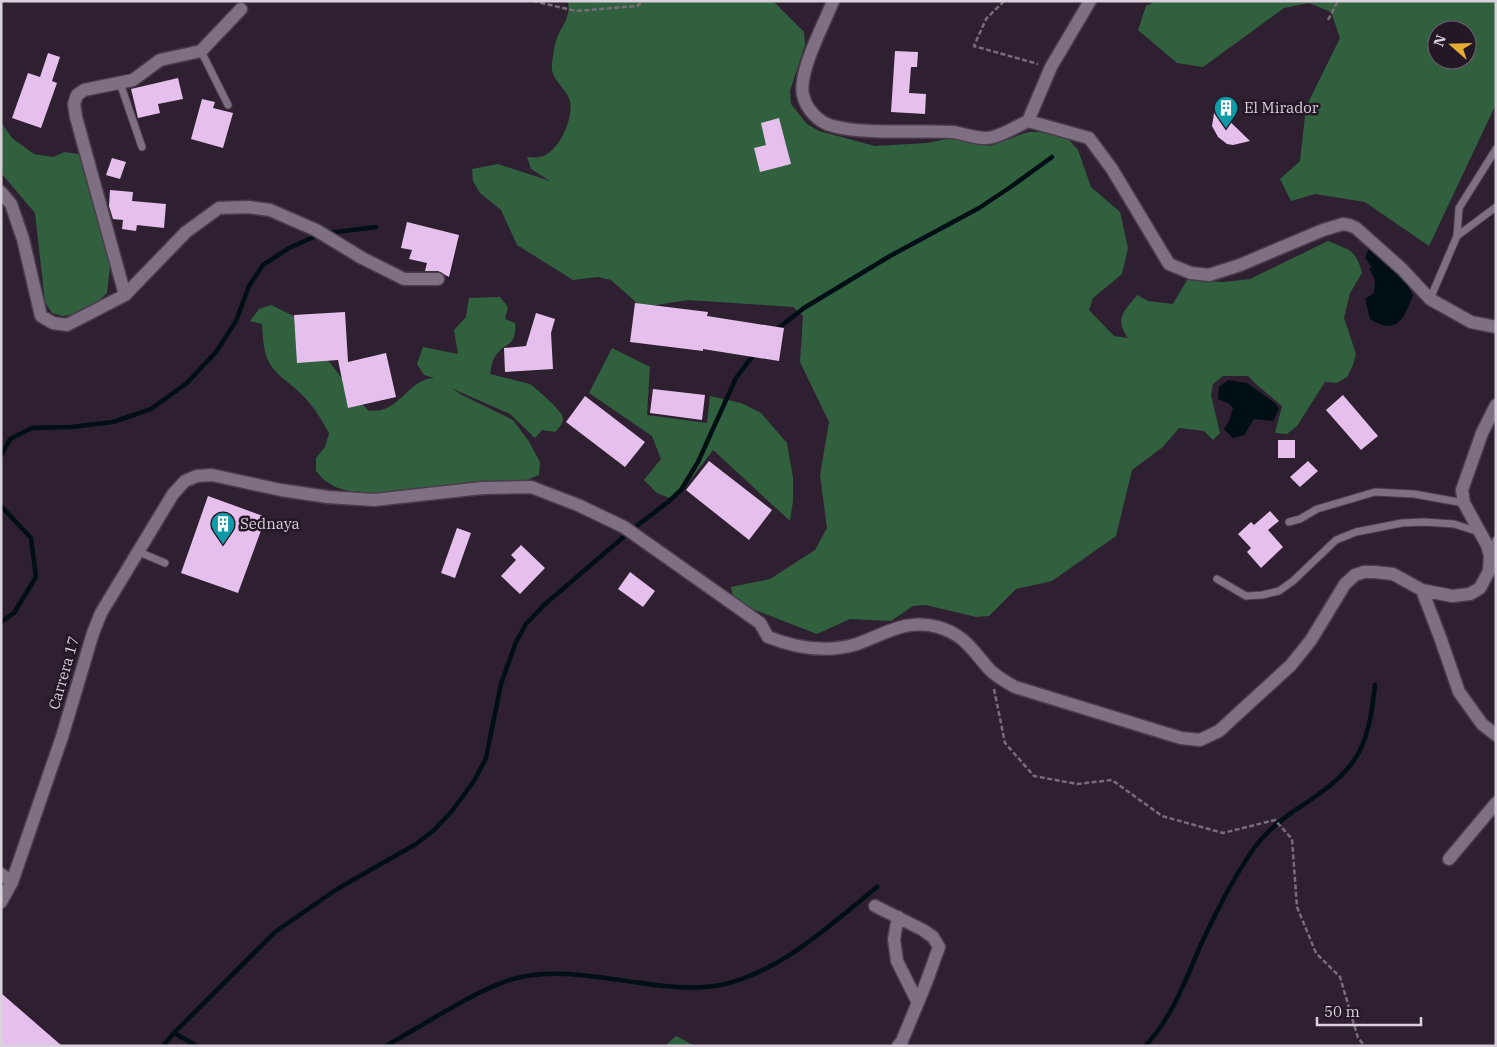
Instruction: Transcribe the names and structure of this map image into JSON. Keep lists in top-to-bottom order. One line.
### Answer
{"streets":{"street":["Carrera 17"]},"places":{"building":["El Mirador","Sednaya"]},"scale_bar":"50 m","north":"left"}
